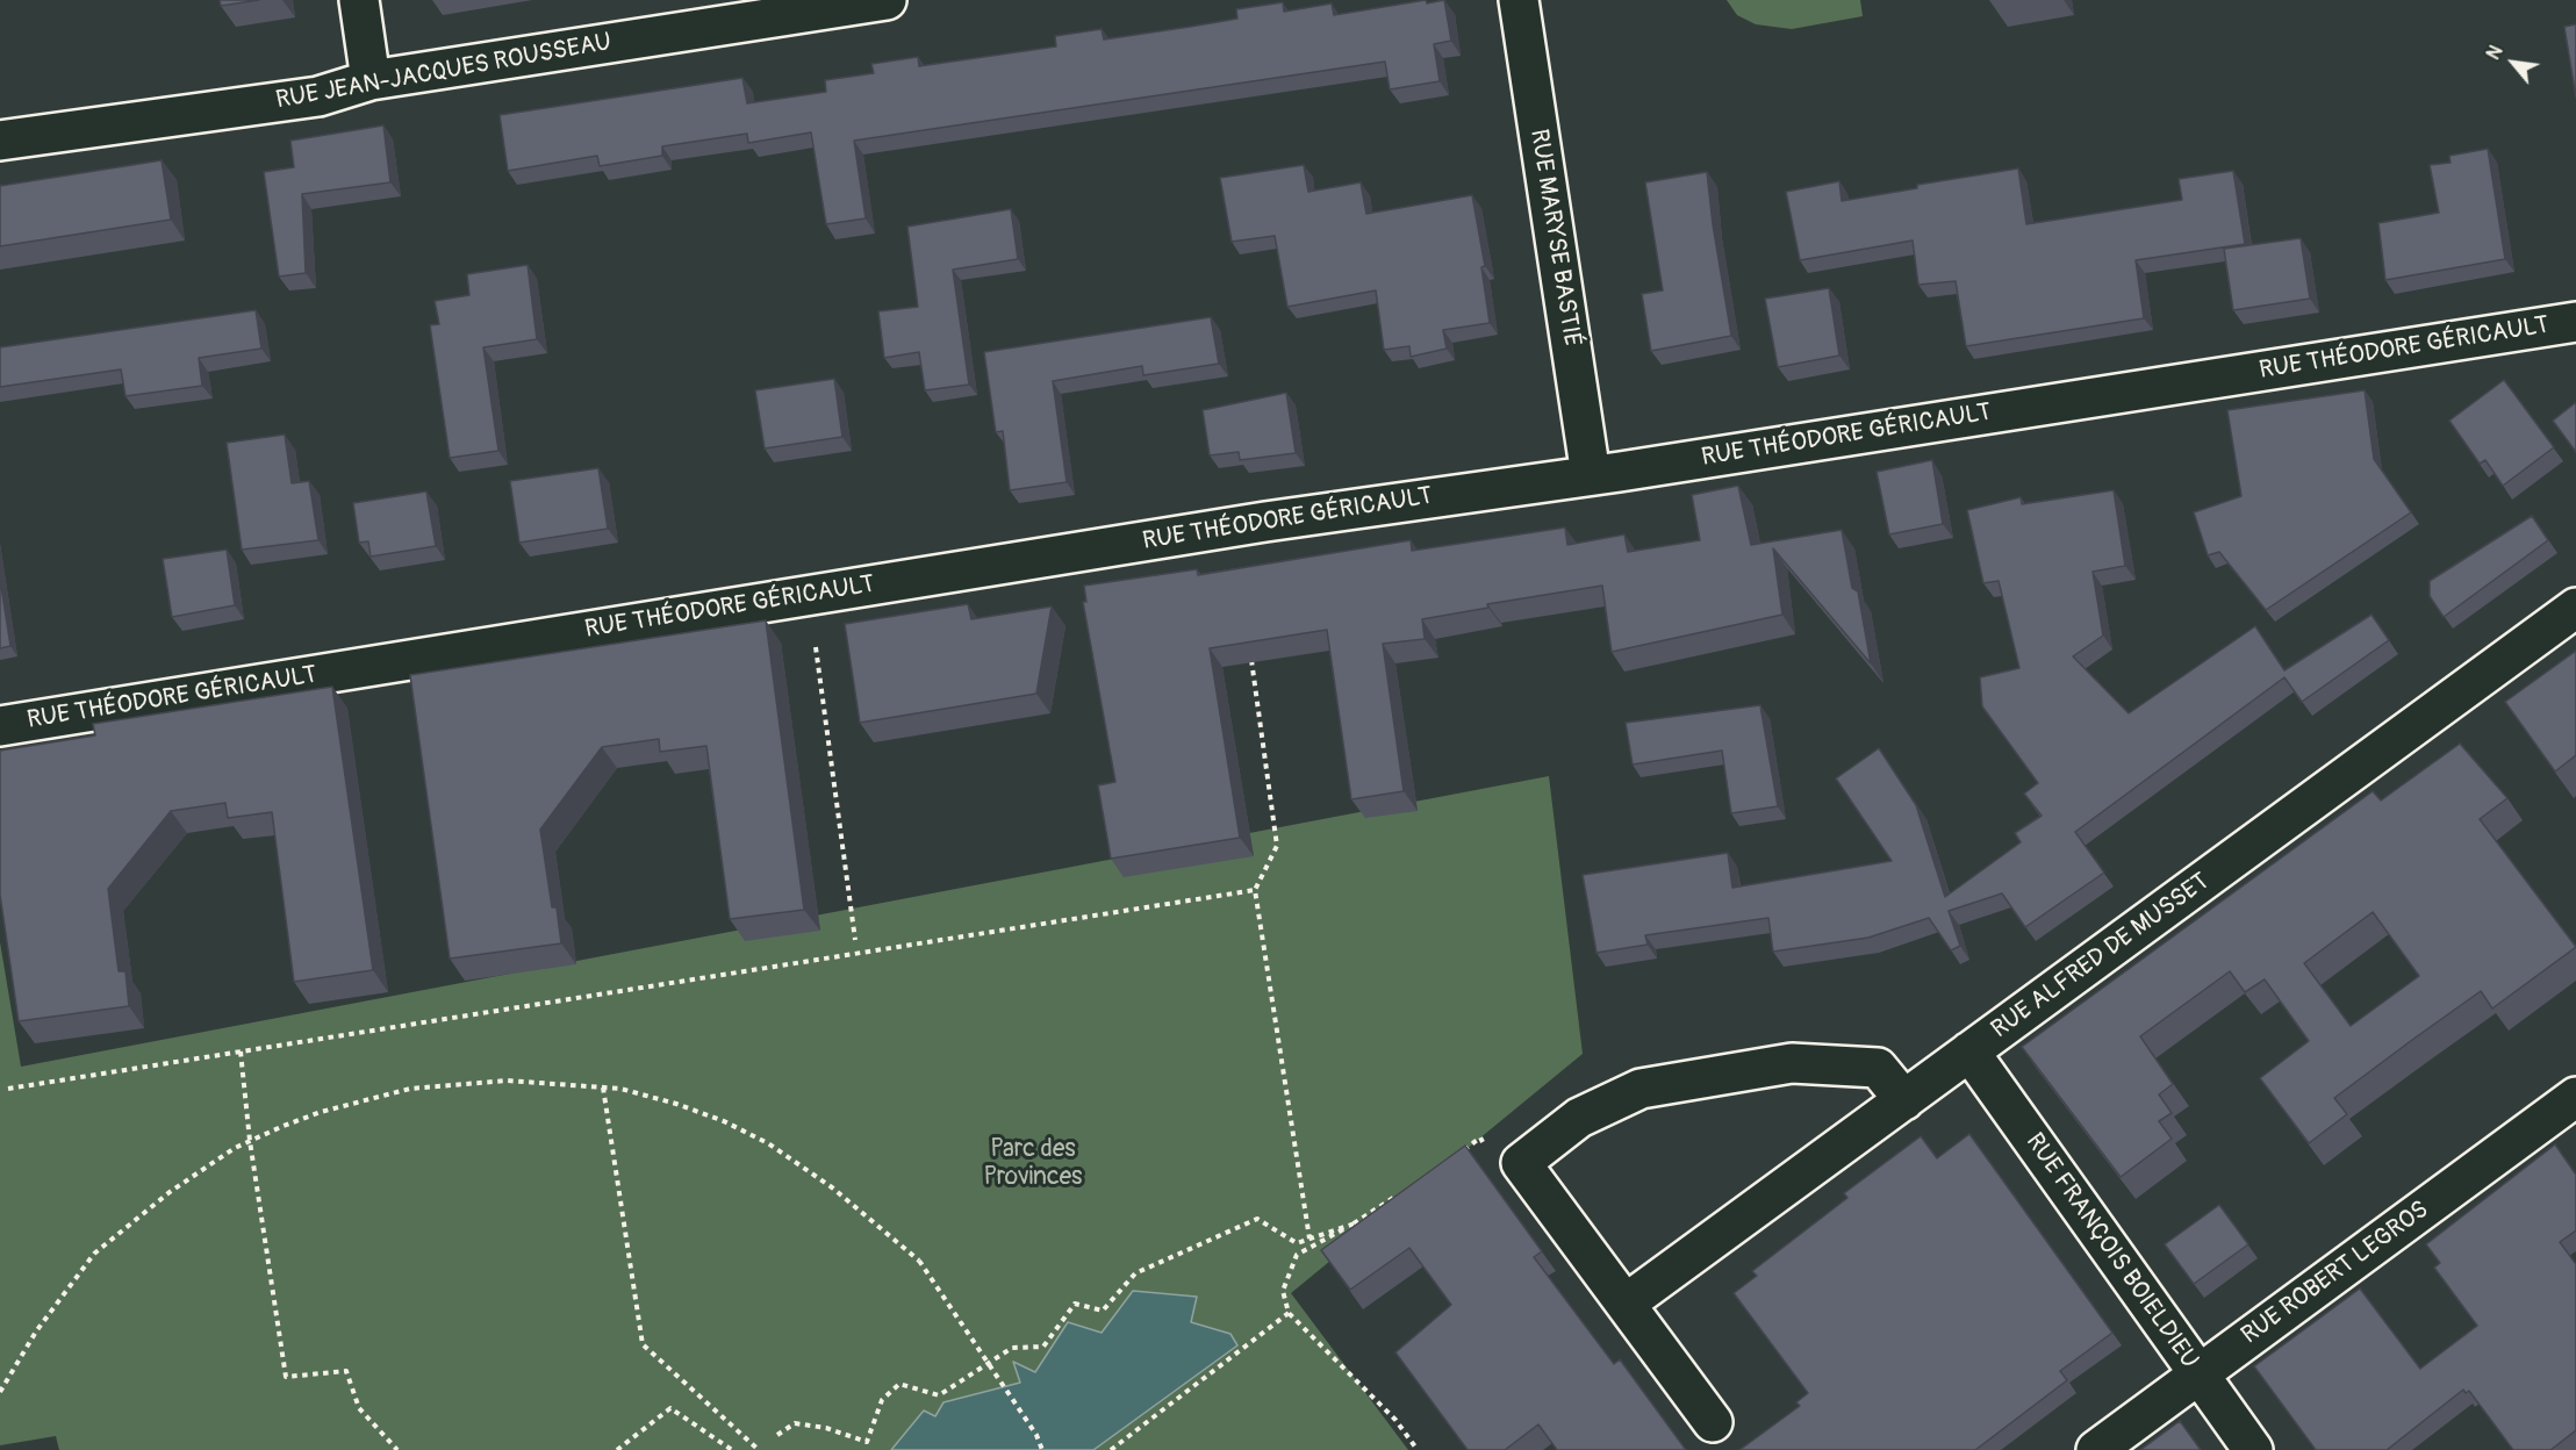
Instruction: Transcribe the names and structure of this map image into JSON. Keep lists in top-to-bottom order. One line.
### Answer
{"streets":{"street":["RUE JEAN-JACQUES ROUSSEAU","RUE MARYSE BASTIÉ","RUE THÉODORE GÉRICAULT","RUE ALFRED DE MUSSET","RUE FRANÇOIS BOIELDIEU","RUE ROBERT LEGROS"]},"crossings":[["RUE MARYSE BASTIÉ","RUE THÉODORE GÉRICAULT"],["RUE ALFRED DE MUSSET","RUE FRANÇOIS BOIELDIEU"],["RUE FRANÇOIS BOIELDIEU","RUE ROBERT LEGROS"]],"parks":["Parc des Provinces"],"north":"top left"}
